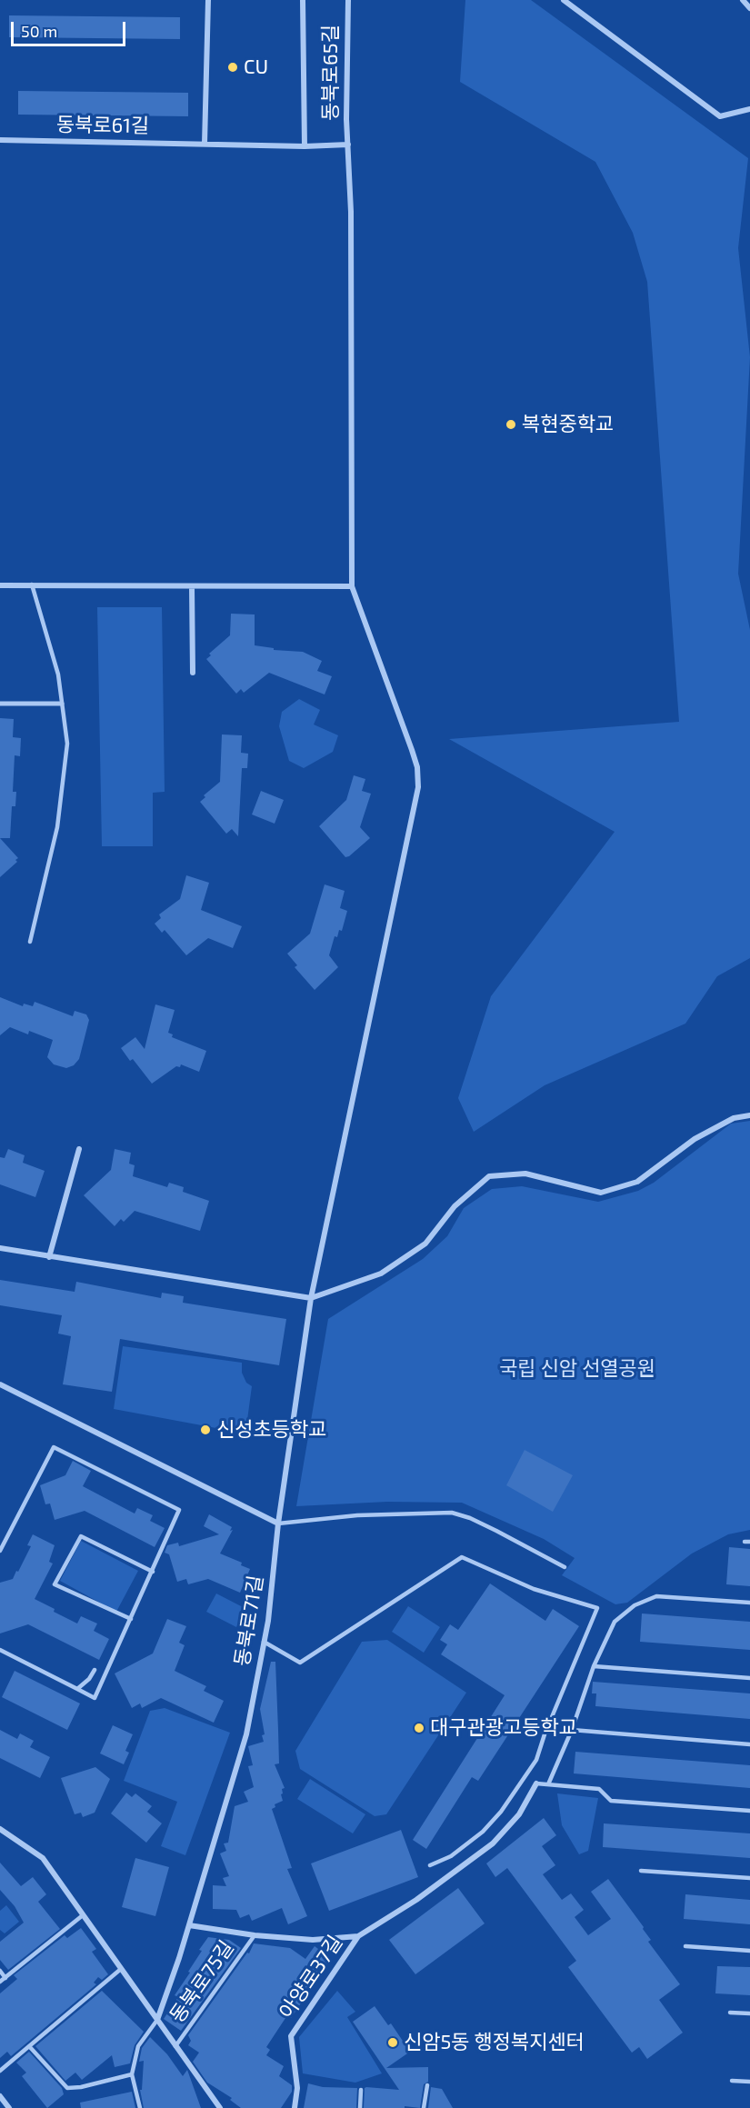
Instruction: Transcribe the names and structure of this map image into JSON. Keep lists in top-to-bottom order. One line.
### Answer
{"streets":{"street":["동북로65길","동북로61길","동북로71길","아양로37길","동북로75길"]},"crossings":[["동북로65길","동북로61길"],["동북로65길","동북로71길"],["동북로71길","아양로37길"],["동북로71길","동북로75길"],["아양로37길","동북로75길"]],"parks":["국립 신암 선열공원"],"places":["CU","복현중학교","신성초등학교","대구관광고등학교","신암5동 행정복지센터"],"scale_bar":"50 m"}
